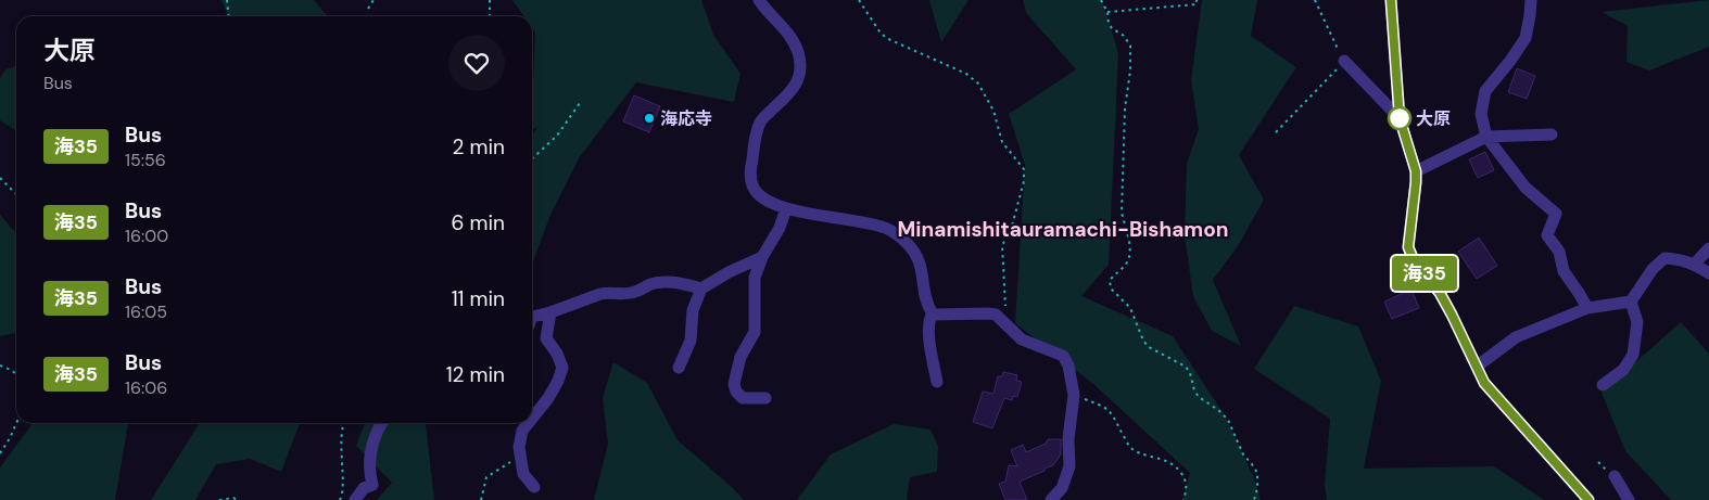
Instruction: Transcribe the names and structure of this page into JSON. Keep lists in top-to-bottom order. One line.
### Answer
{"districts":["Minamishitauramachi-Bishamon"],"places":["海応寺","大原"],"lines":["bus line 海35"],"page":{"on_map":"海35","heading":["大原","Bus"],"list":[{"mark":"海35","name":"Bus","note":"15:56","value":"2 min"},{"mark":"海35","name":"Bus","note":"16:00","value":"6 min"},{"mark":"海35","name":"Bus","note":"16:05","value":"11 min"},{"mark":"海35","name":"Bus","note":"16:06","value":"12 min"}]}}
